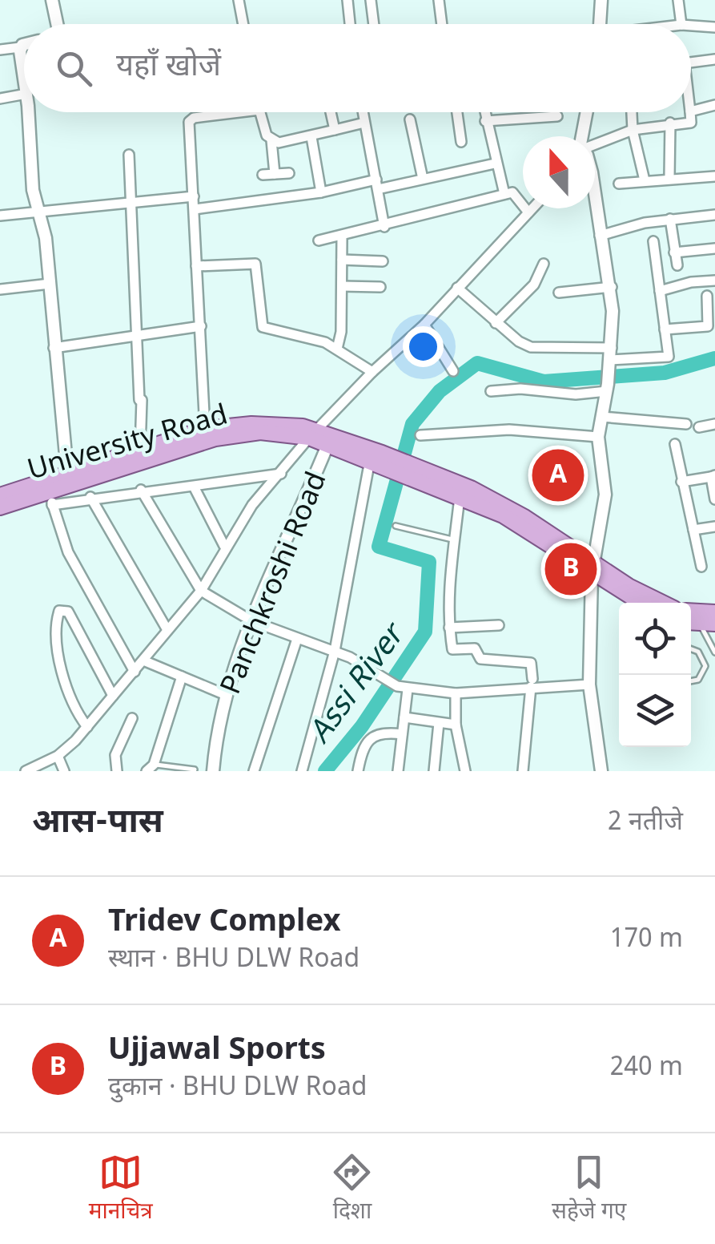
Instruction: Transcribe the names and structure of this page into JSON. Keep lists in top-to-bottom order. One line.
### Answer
{"streets":{"main road":["University Road"],"street":["Panchkroshi Road"]},"crossings":[["University Road","Panchkroshi Road"]],"water":["Assi River"],"north":"top","page":{"search":"यहाँ खोजें","pins":["A","B"],"heading":["आस-पास","2 नतीजे"],"list":[{"mark":"A","name":"Tridev Complex","note":"स्थान · BHU DLW Road","value":"170 m"},{"mark":"B","name":"Ujjawal Sports","note":"दुकान · BHU DLW Road","value":"240 m"}],"nav":["मानचित्र","दिशा","सहेजे गए"]}}
